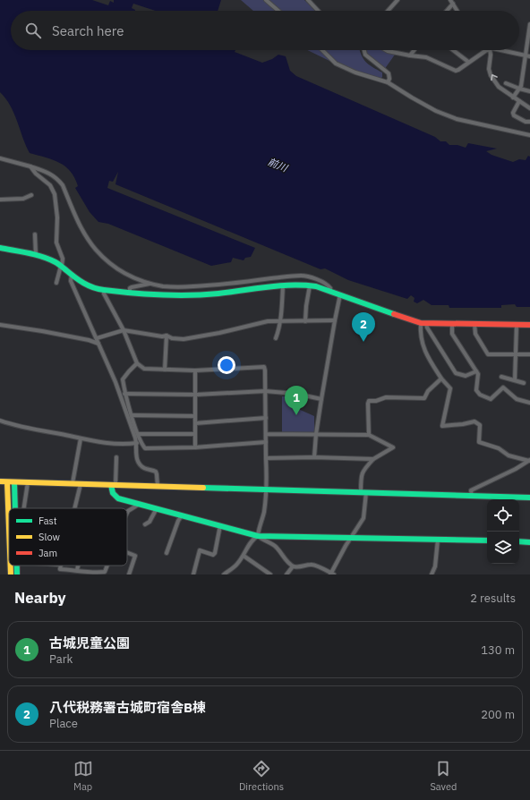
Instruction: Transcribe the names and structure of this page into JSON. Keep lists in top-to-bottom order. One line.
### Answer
{"water":["前川"],"legend":["Fast","Slow","Jam"],"page":{"search":"Search here","pins":["2","1"],"heading":["Nearby","2 results"],"list":[{"mark":"1","name":"古城児童公園","note":"Park","value":"130 m"},{"mark":"2","name":"八代税務署古城町宿舎B棟","note":"Place","value":"200 m"}],"nav":["Map","Directions","Saved"]}}
